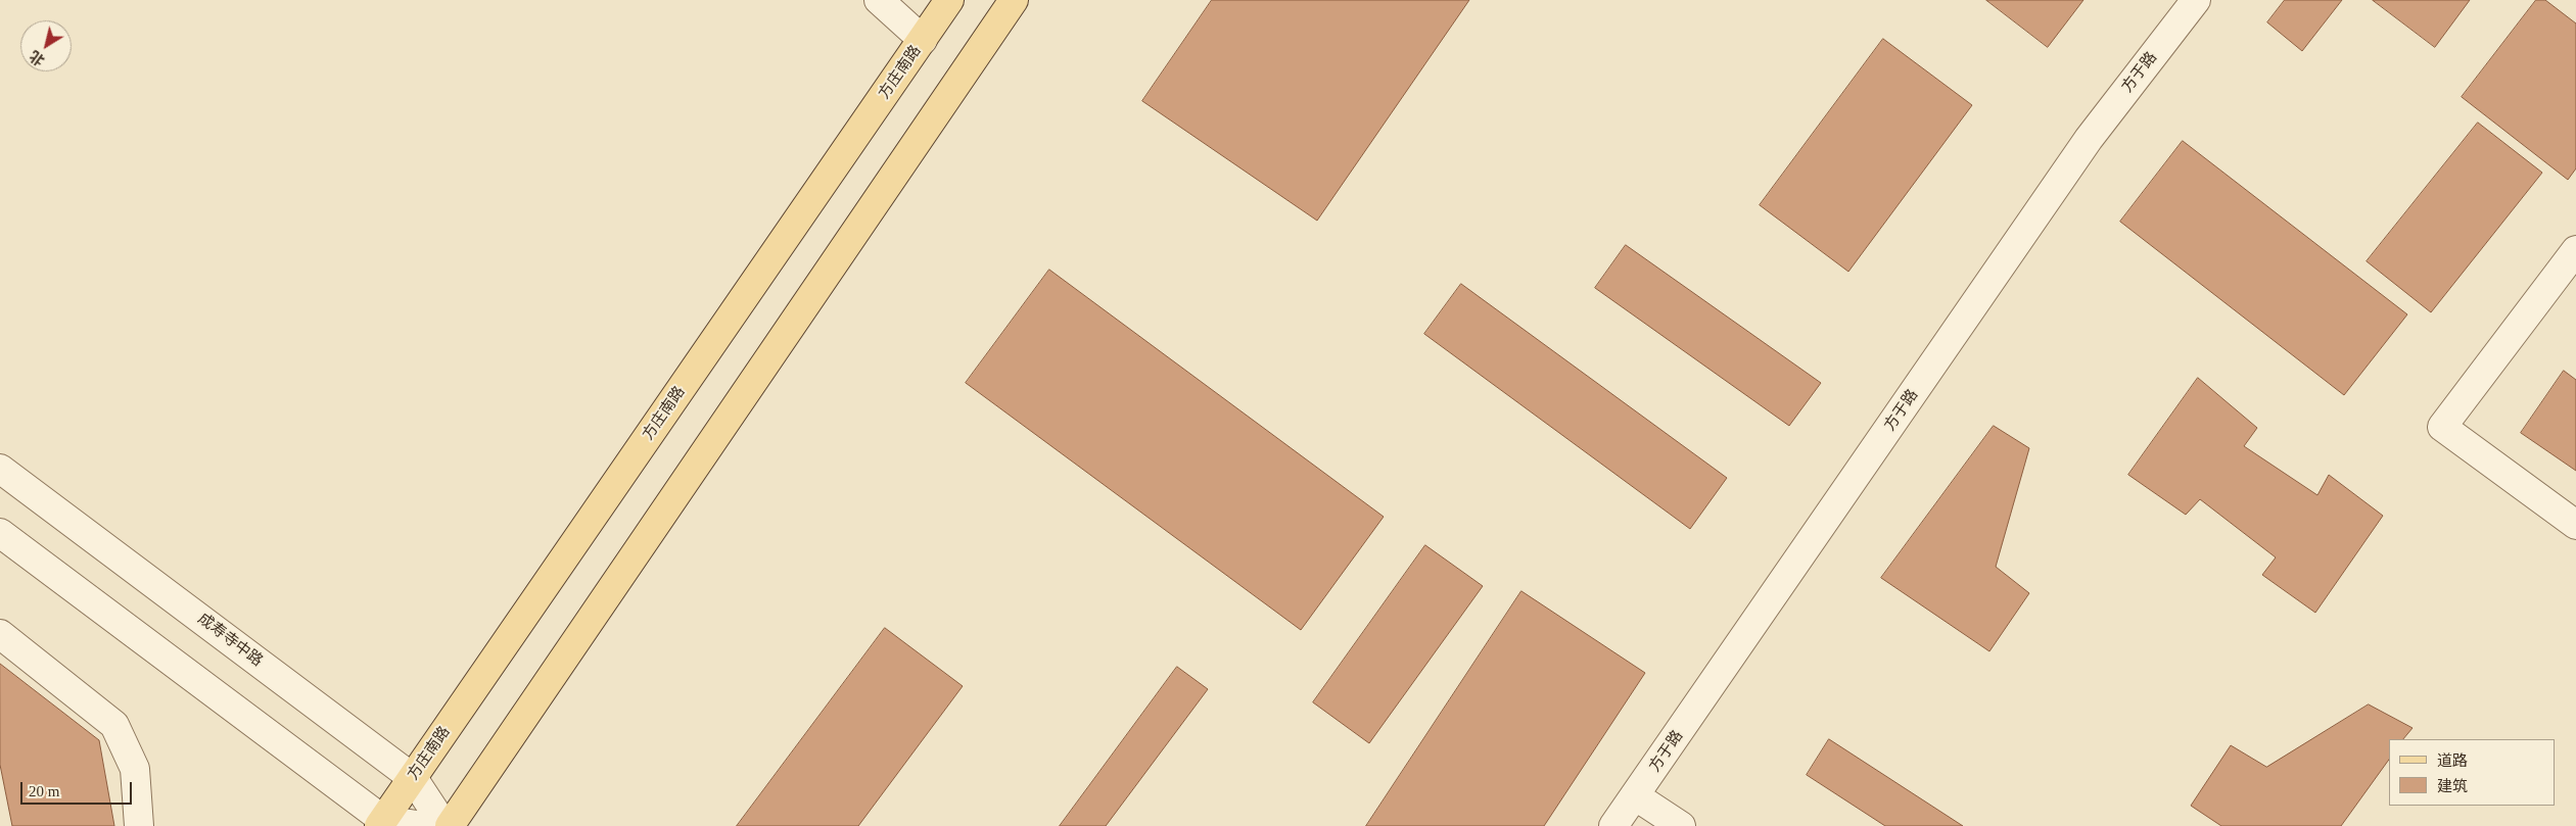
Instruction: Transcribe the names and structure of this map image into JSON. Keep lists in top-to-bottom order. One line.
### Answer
{"streets":{"main road":["方庄南路"],"street":["方于路","成寿寺中路"]},"crossings":[["方庄南路","成寿寺中路"]],"legend":["道路","建筑"],"scale_bar":"20 m","north":"bottom left"}
